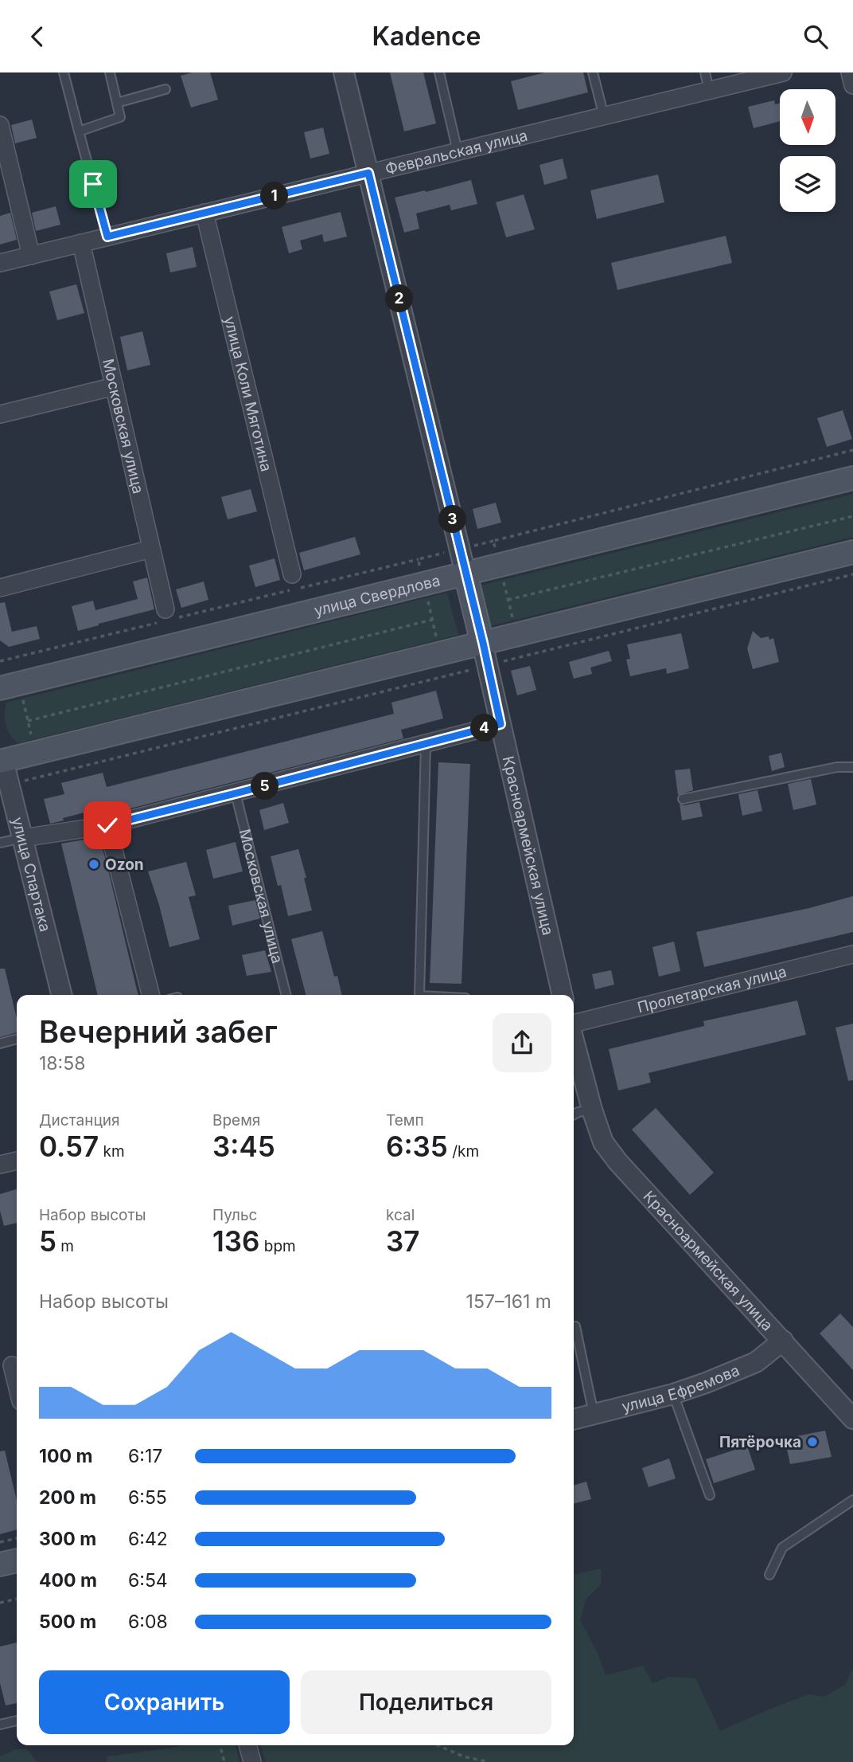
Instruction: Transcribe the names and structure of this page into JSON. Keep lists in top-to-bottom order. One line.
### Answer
{"streets":{"main road":["улица Свердлова","Красноармейская улица"],"street":["Февральская улица","улица Коли Мяготина","Московская улица","улица Спартака","Пролетарская улица","улица Ефремова"]},"crossings":[["Февральская улица","улица Коли Мяготина"],["Февральская улица","Московская улица"],["Февральская улица","Красноармейская улица"],["улица Свердлова","Красноармейская улица"],["Красноармейская улица","улица Ефремова"]],"places":["Ozon","Пятёрочка"],"north":"bottom","page":{"header":"Kadence","pins":["1","2","3","4","5"],"heading":["Вечерний забег","18:58"],"stats":[["Дистанция","0.57 km"],["Время","3:45"],["Темп","6:35 /km"],["Набор высоты","5 m"],["Пульс","136 bpm"],["kcal","37"]],"chart":["Набор высоты","157–161 m"],"list":[{"name":"100 m","note":"6:17"},{"name":"200 m","note":"6:55"},{"name":"300 m","note":"6:42"},{"name":"400 m","note":"6:54"},{"name":"500 m","note":"6:08"}],"buttons":["Сохранить","Поделиться"]}}
